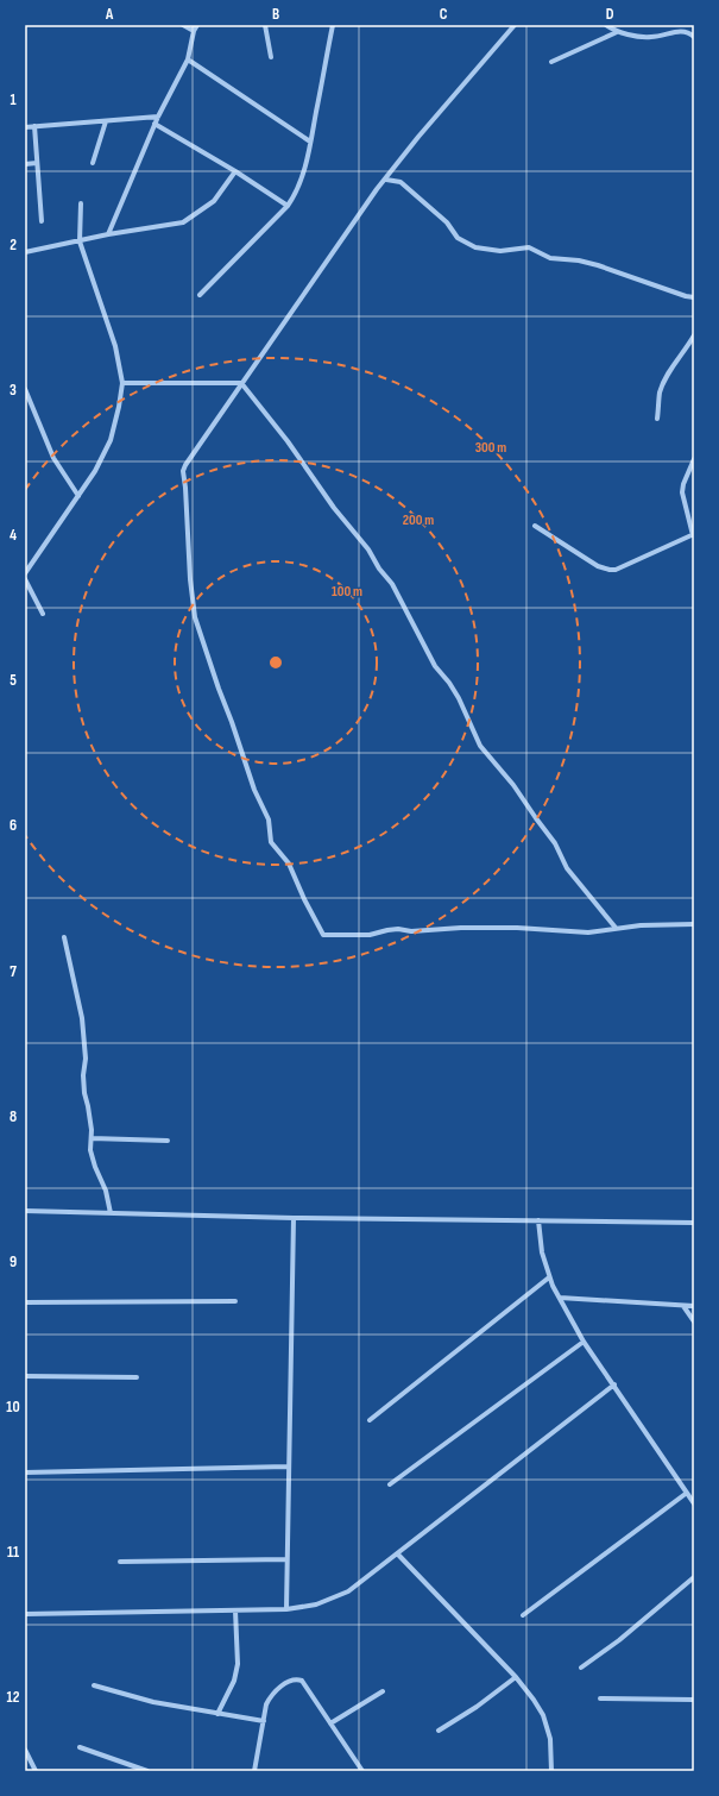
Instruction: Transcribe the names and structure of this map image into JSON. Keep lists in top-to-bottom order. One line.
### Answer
{"grid":{"columns":["A","B","C","D"],"rows":["1","2","3","4","5","6","7","8","9","10","11","12"]},"rings":["300 m","200 m","100 m"]}
